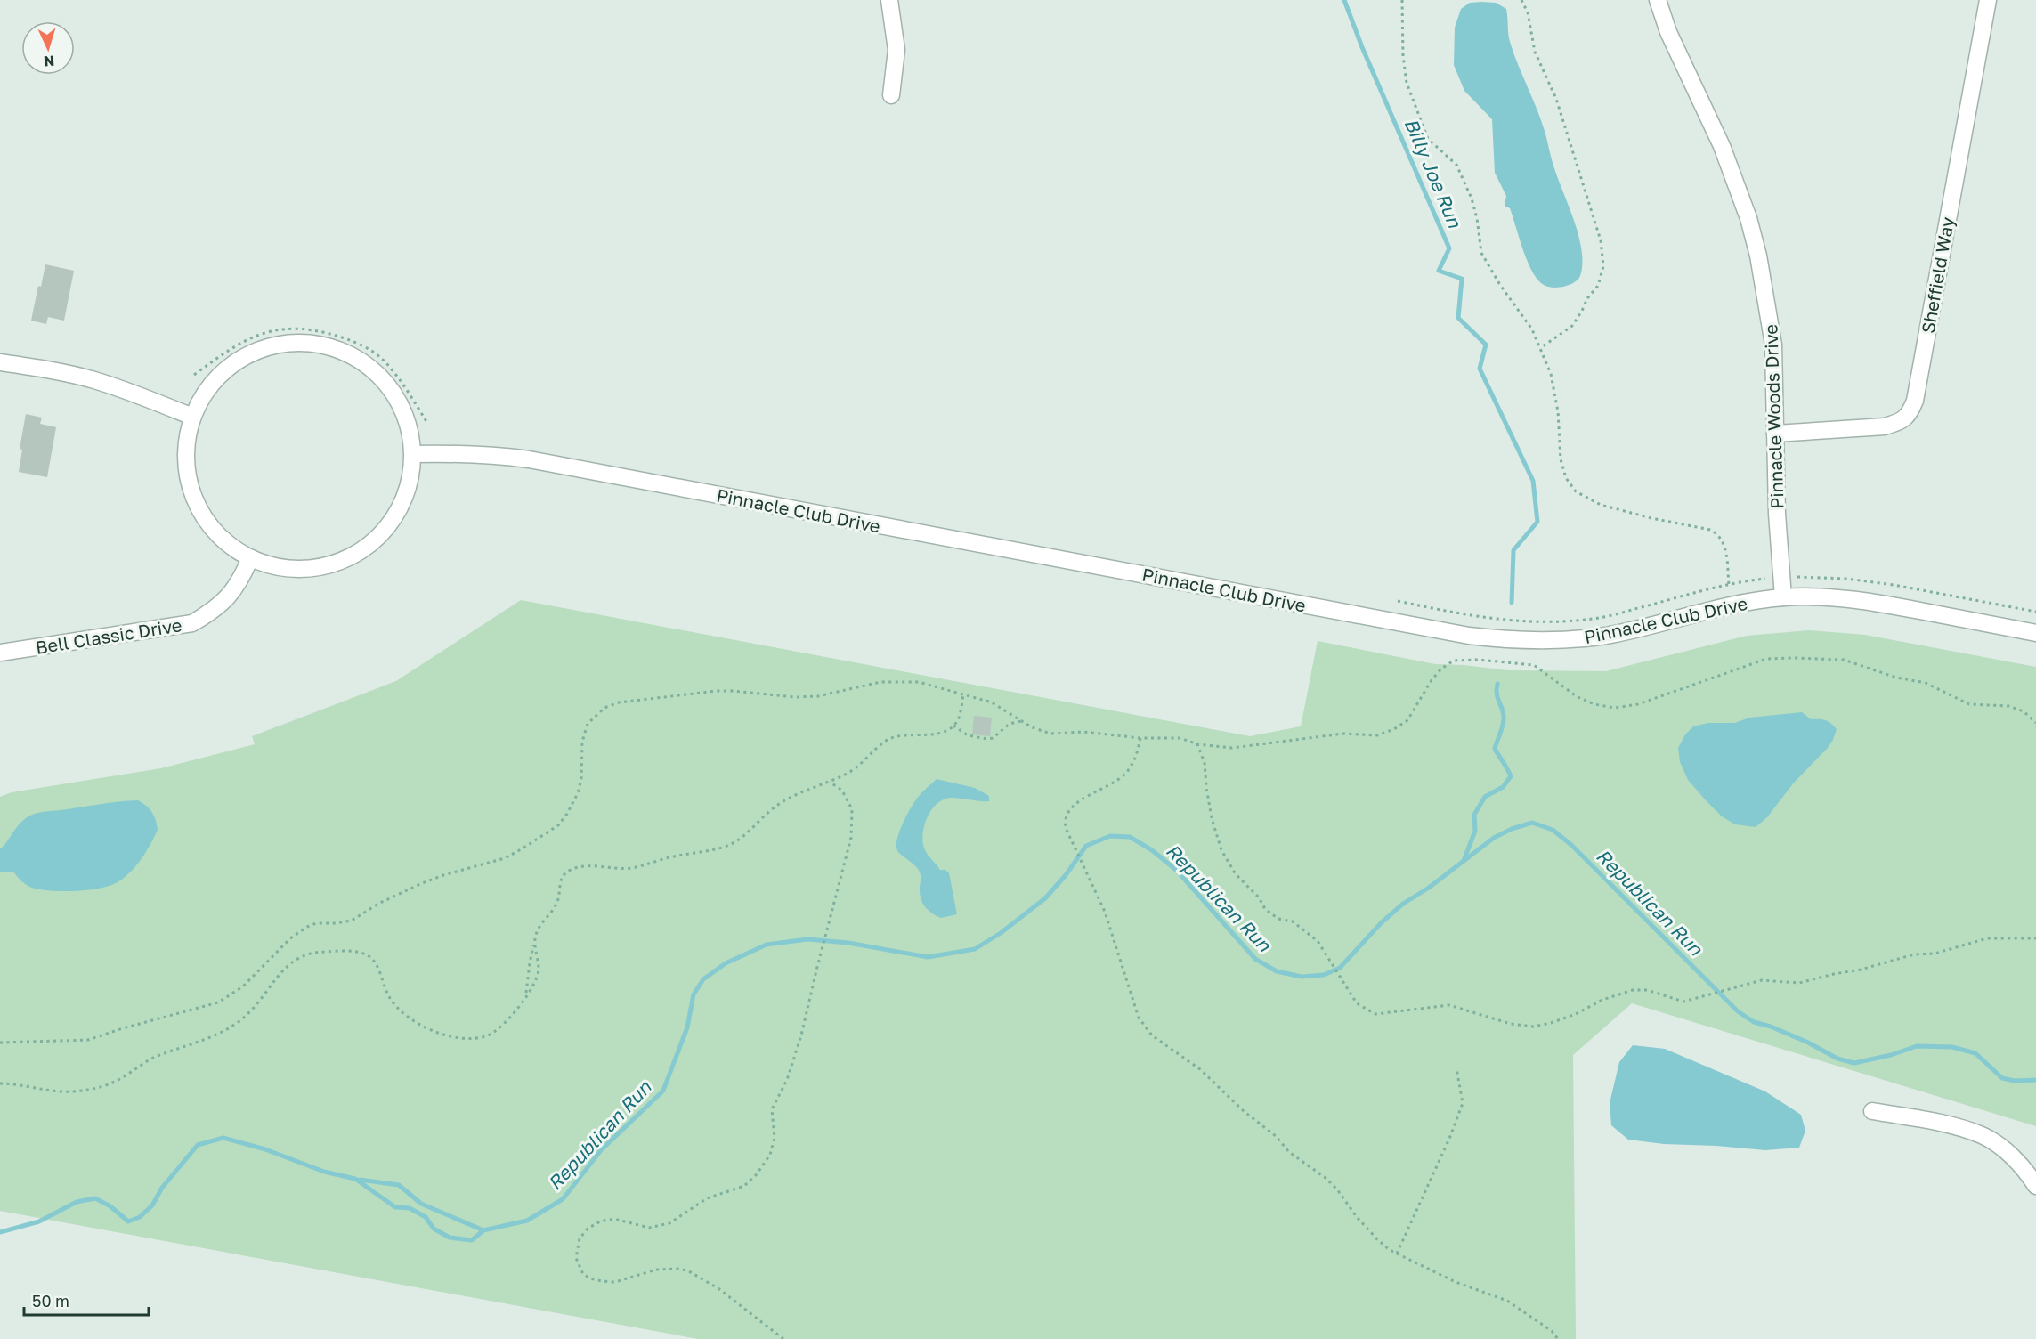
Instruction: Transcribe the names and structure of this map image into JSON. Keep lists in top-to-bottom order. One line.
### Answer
{"streets":{"street":["Sheffield Way","Pinnacle Woods Drive","Pinnacle Club Drive","Bell Classic Drive"]},"crossings":[["Sheffield Way","Pinnacle Woods Drive"],["Pinnacle Woods Drive","Pinnacle Club Drive"]],"water":["Billy Joe Run","Republican Run"],"scale_bar":"50 m","north":"bottom"}
